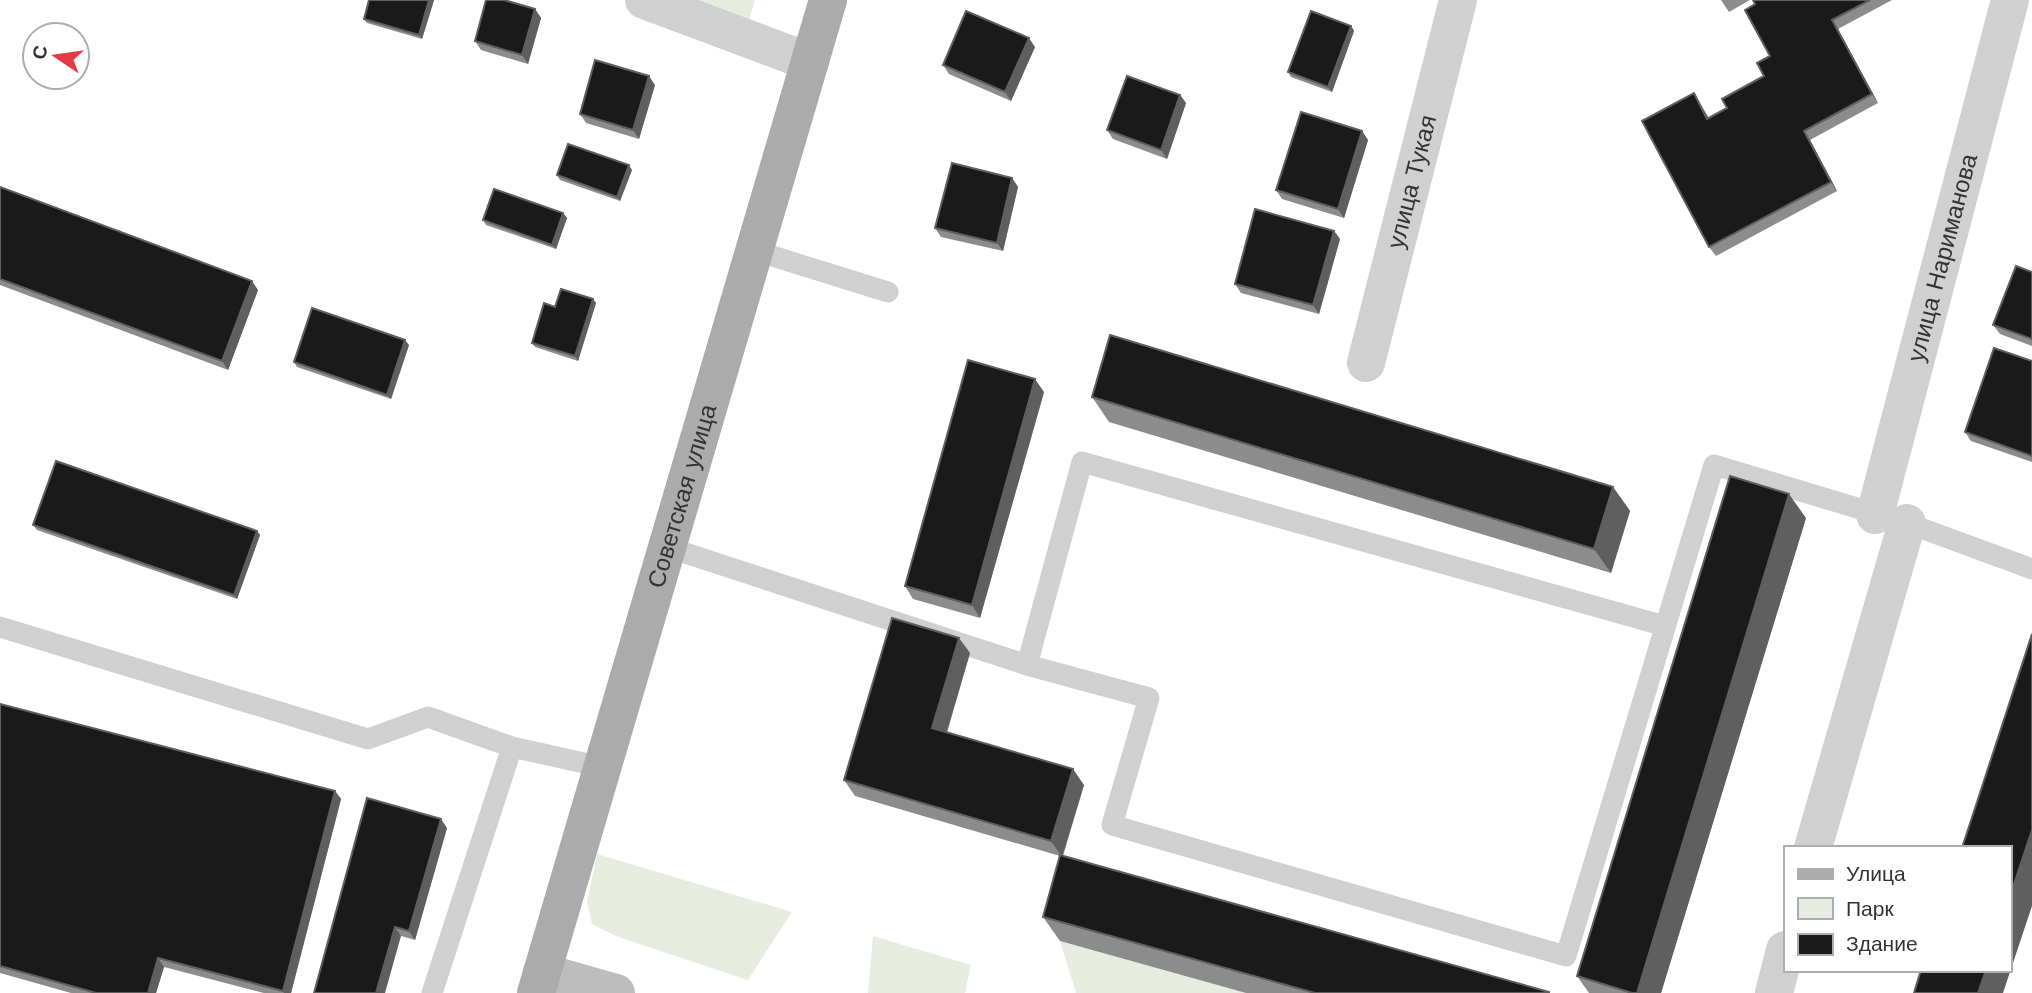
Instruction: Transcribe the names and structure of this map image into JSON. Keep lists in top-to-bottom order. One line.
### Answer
{"streets":{"main road":["Советская улица"],"street":["улица Тукая","улица Нариманова"]},"legend":["Улица","Парк","Здание"],"north":"left"}
